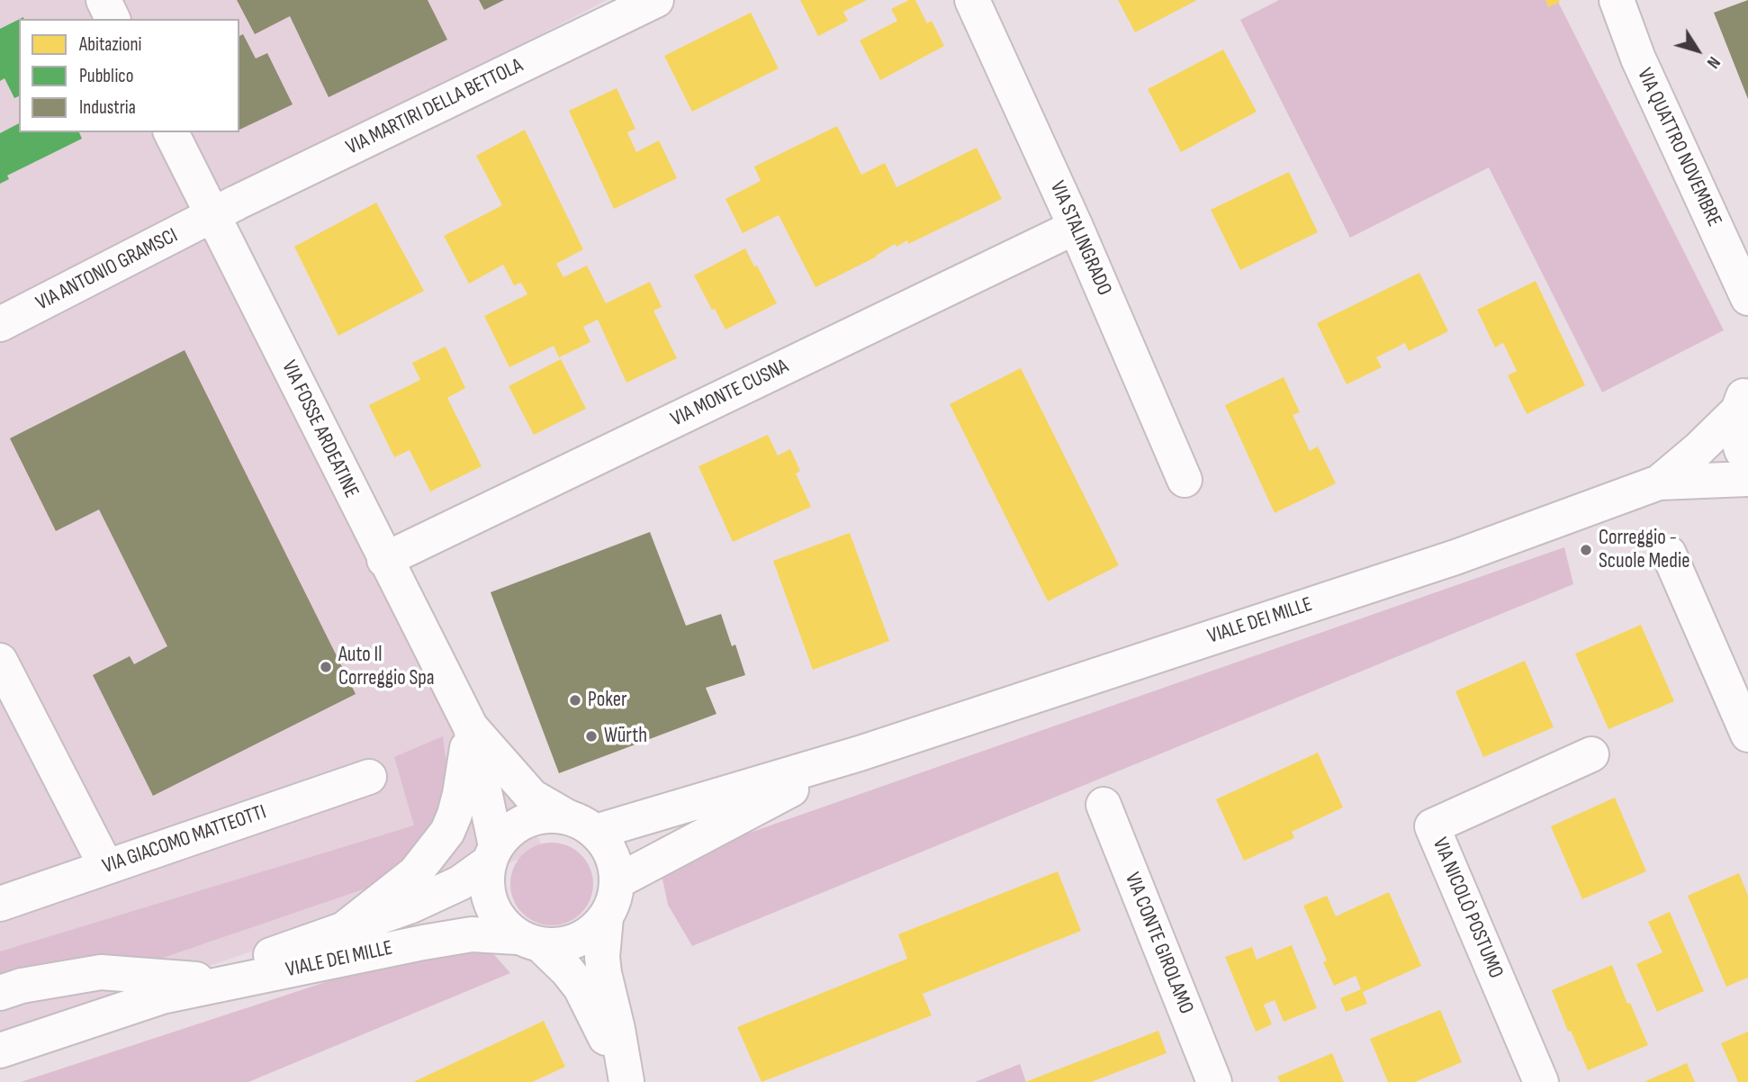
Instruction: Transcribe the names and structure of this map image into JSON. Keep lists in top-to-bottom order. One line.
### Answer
{"streets":{"street":["VIA MARTIRI DELLA BETTOLA","VIA QUATTRO NOVEMBRE","VIA STALINGRADO","VIA ANTONIO GRAMSCI","VIA MONTE CUSNA","VIA FOSSE ARDEATINE","VIALE DEI MILLE","VIA GIACOMO MATTEOTTI","VIA NICOLÒ POSTUMO","VIA CONTE GIROLAMO"]},"crossings":[["VIA MARTIRI DELLA BETTOLA","VIA ANTONIO GRAMSCI"],["VIA MARTIRI DELLA BETTOLA","VIA FOSSE ARDEATINE"],["VIA STALINGRADO","VIA MONTE CUSNA"],["VIA ANTONIO GRAMSCI","VIA FOSSE ARDEATINE"],["VIA MONTE CUSNA","VIA FOSSE ARDEATINE"],["VIA FOSSE ARDEATINE","VIALE DEI MILLE"]],"places":["Correggio - Scuole Medie","Auto Il Correggio Spa","Poker","Würth"],"legend":["Abitazioni","Pubblico","Industria"],"north":"bottom right"}
